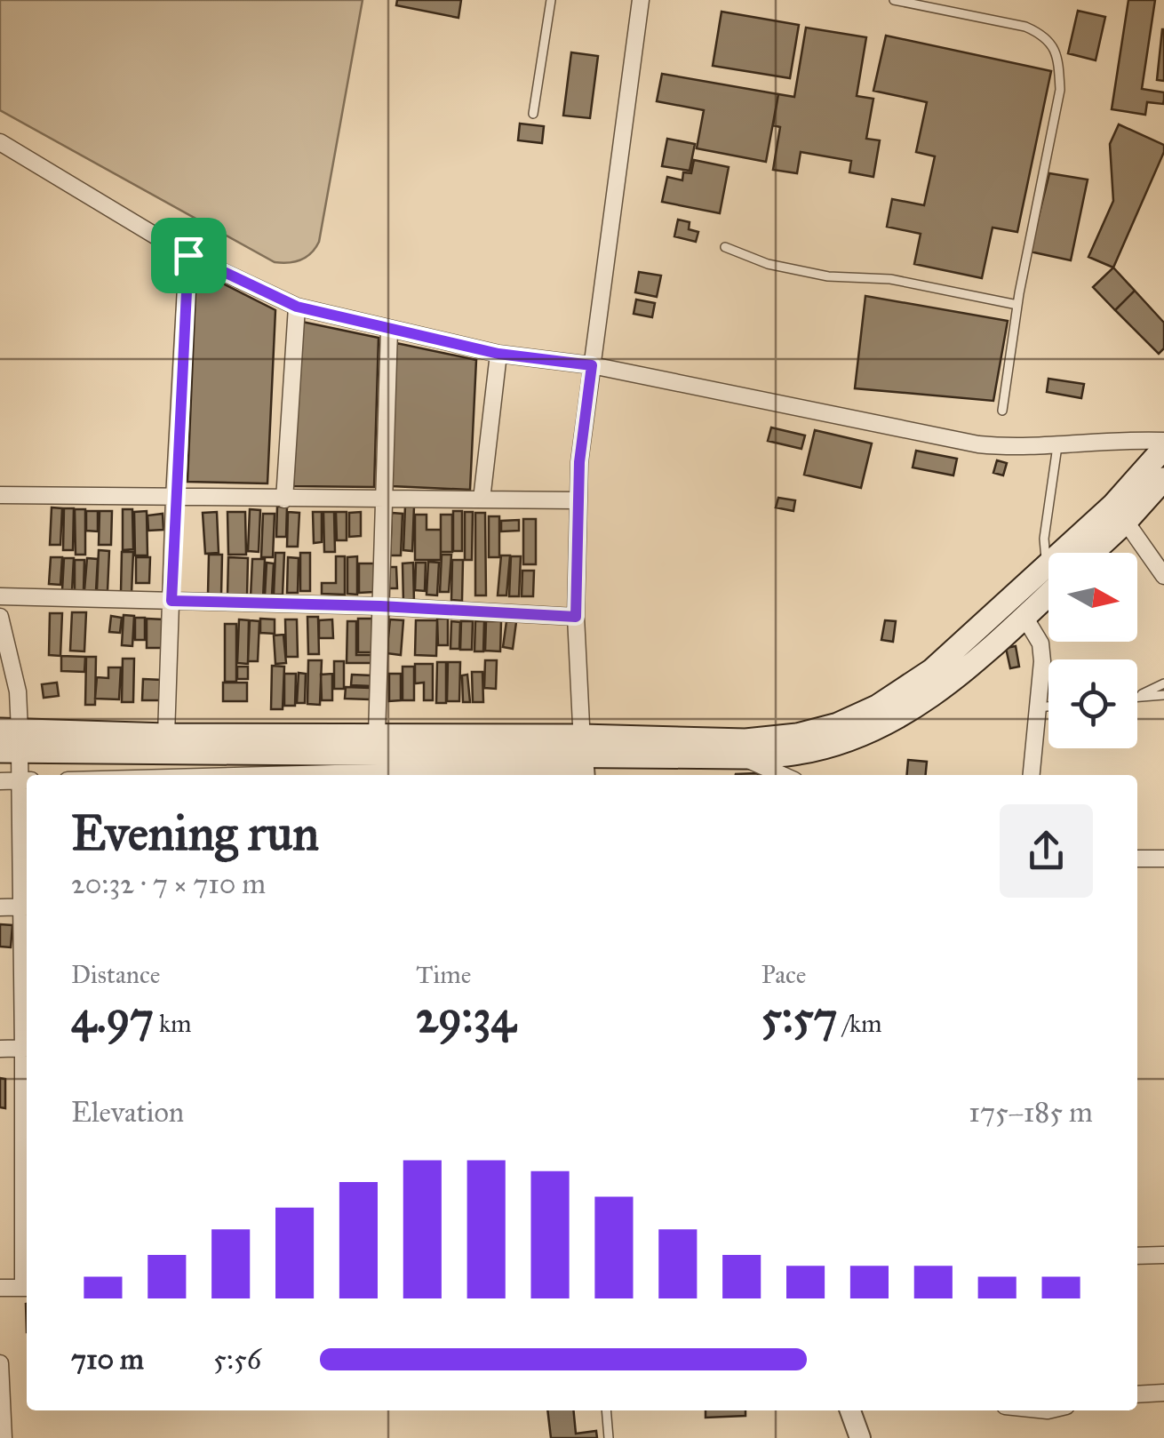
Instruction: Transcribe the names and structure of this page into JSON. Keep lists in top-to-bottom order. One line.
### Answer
{"north":"right","page":{"heading":["Evening run","20:32 · 7 × 710 m"],"stats":[["Distance","4.97 km"],["Time","29:34"],["Pace","5:57 /km"]],"chart":["Elevation","175–185 m"],"list":[{"name":"710 m","note":"5:56"}]}}
